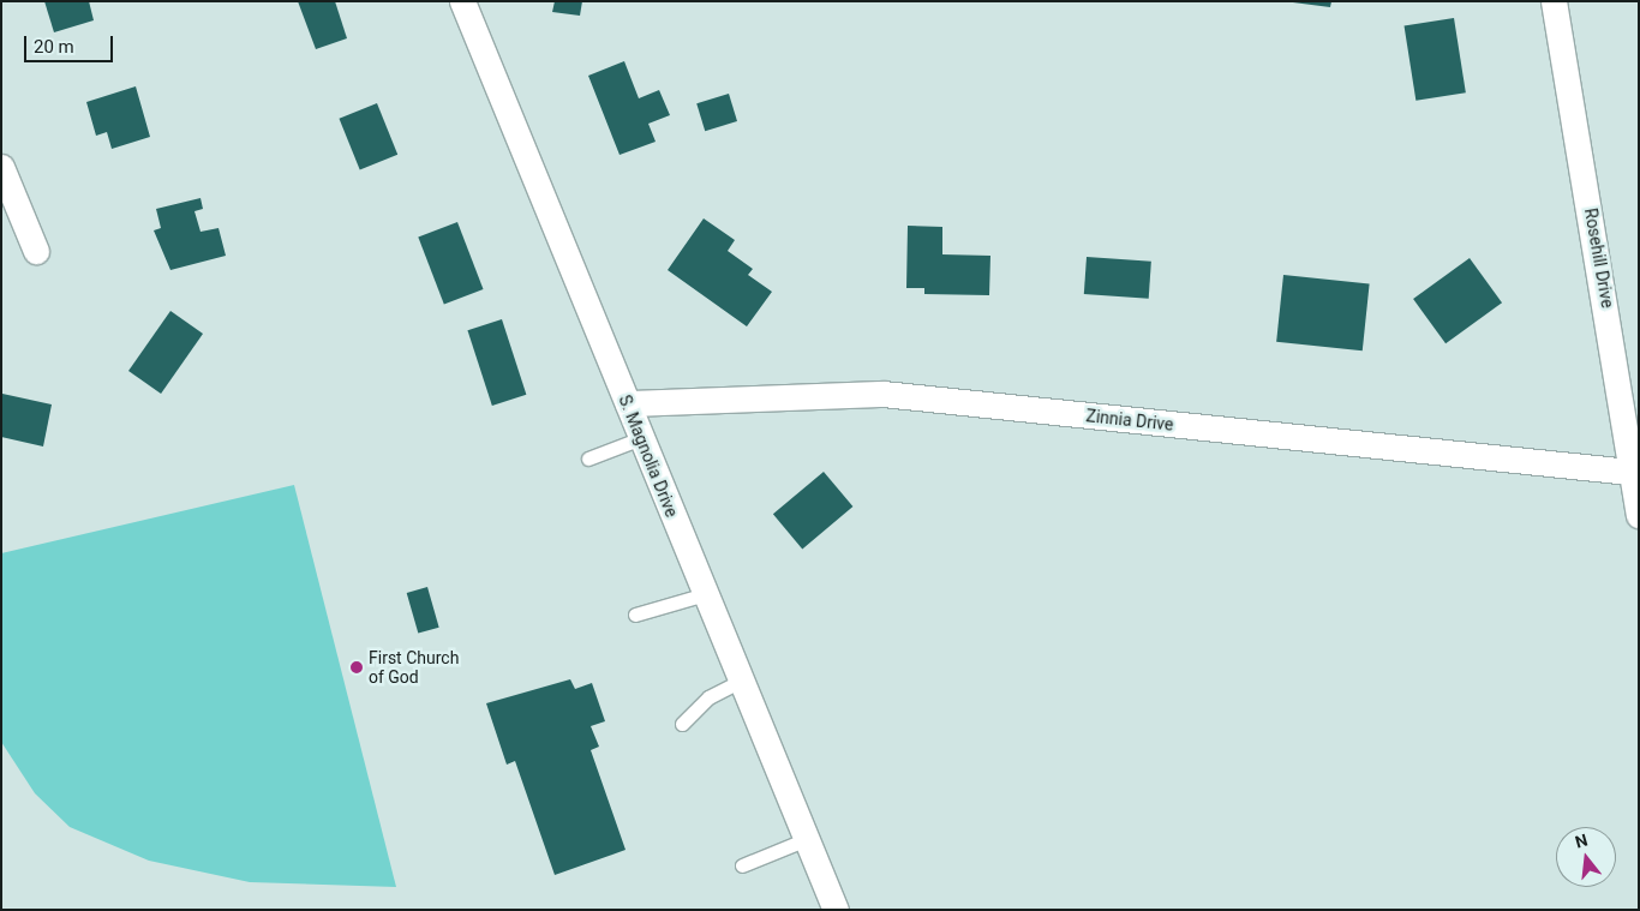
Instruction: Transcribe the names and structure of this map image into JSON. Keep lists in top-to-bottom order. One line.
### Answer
{"streets":{"street":["Rosehill Drive","Zinnia Drive","S. Magnolia Drive"]},"crossings":[["Rosehill Drive","Zinnia Drive"],["Zinnia Drive","S. Magnolia Drive"]],"places":["First Church of God"],"scale_bar":"20 m","north":"top"}
